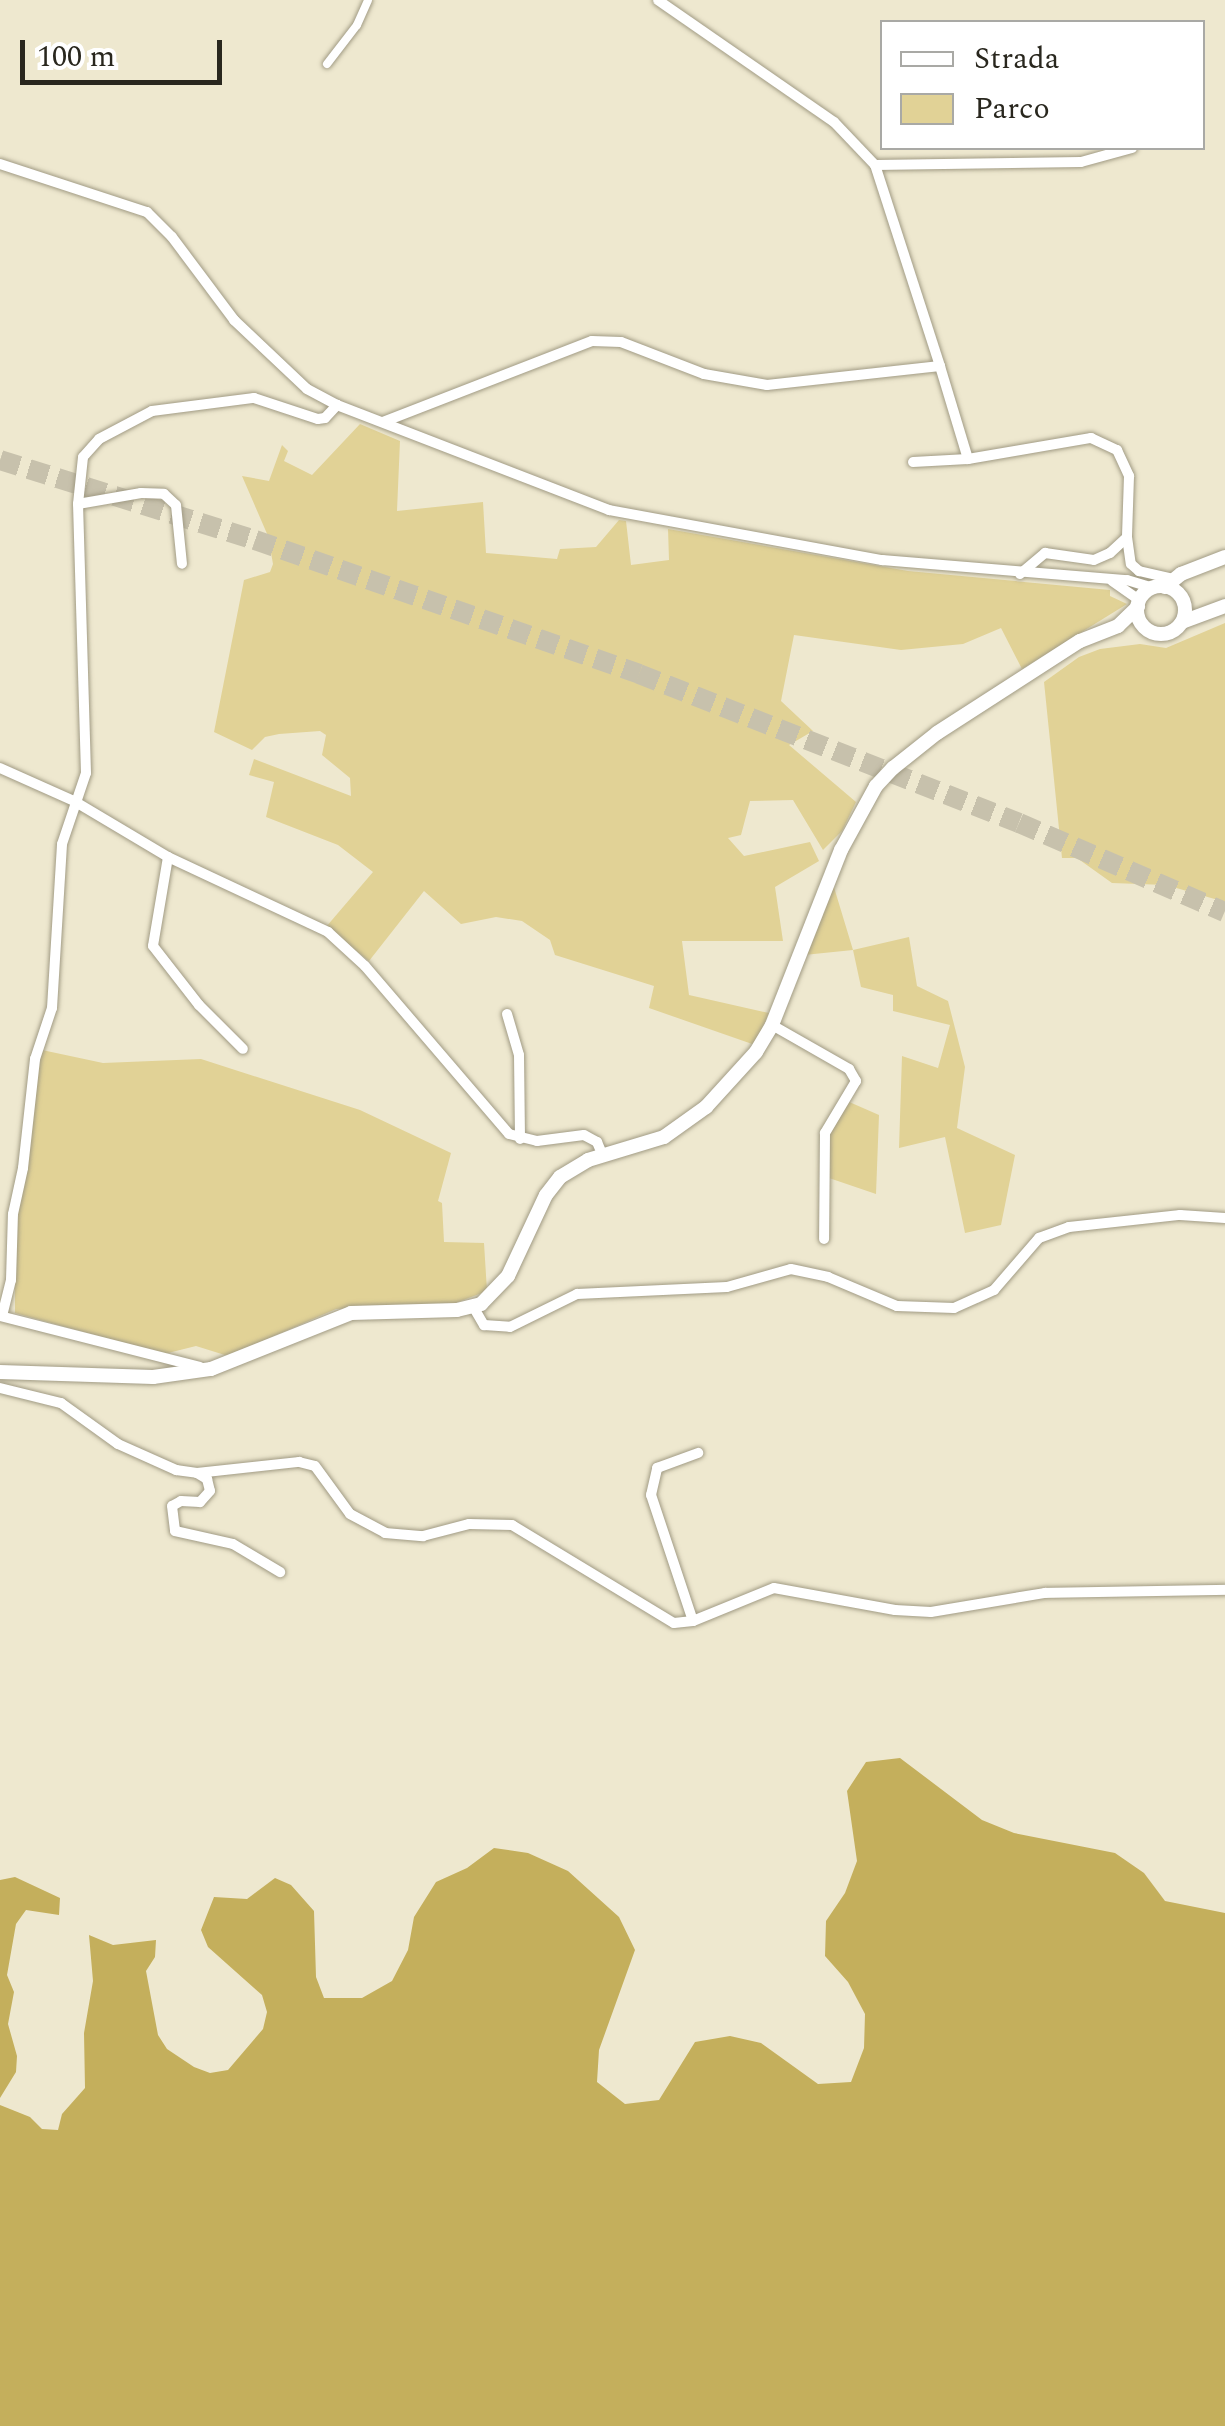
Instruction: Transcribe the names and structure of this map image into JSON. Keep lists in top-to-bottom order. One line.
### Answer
{"legend":["Strada","Parco"],"scale_bar":"100 m"}
